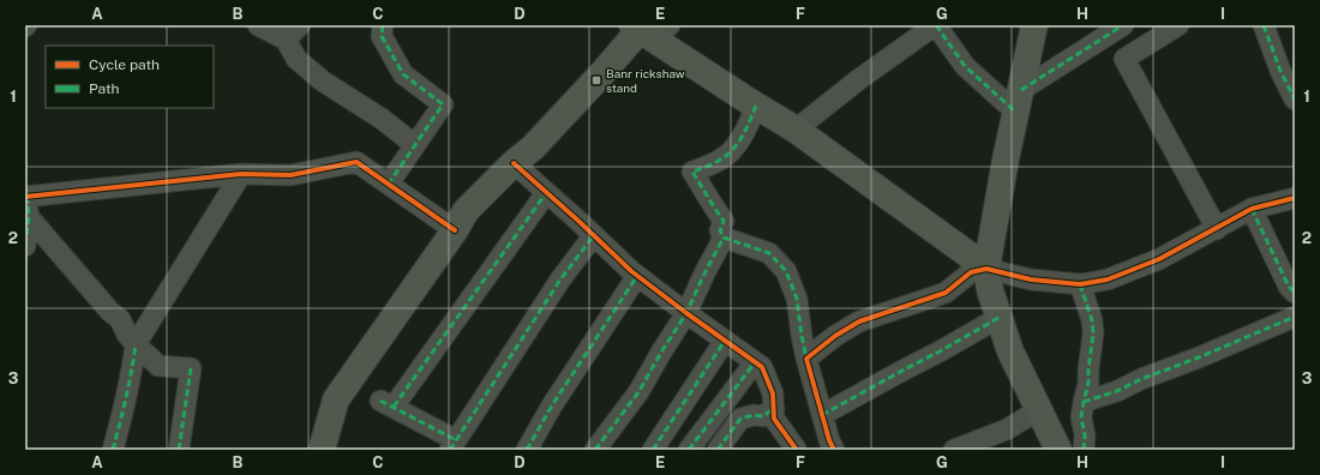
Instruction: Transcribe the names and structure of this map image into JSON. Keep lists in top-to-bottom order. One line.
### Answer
{"places":{"transit":["Banr rickshaw stand"]},"legend":["Cycle path","Path"],"grid":{"columns":["A","B","C","D","E","F","G","H","I"],"rows":["1","2","3"]}}
